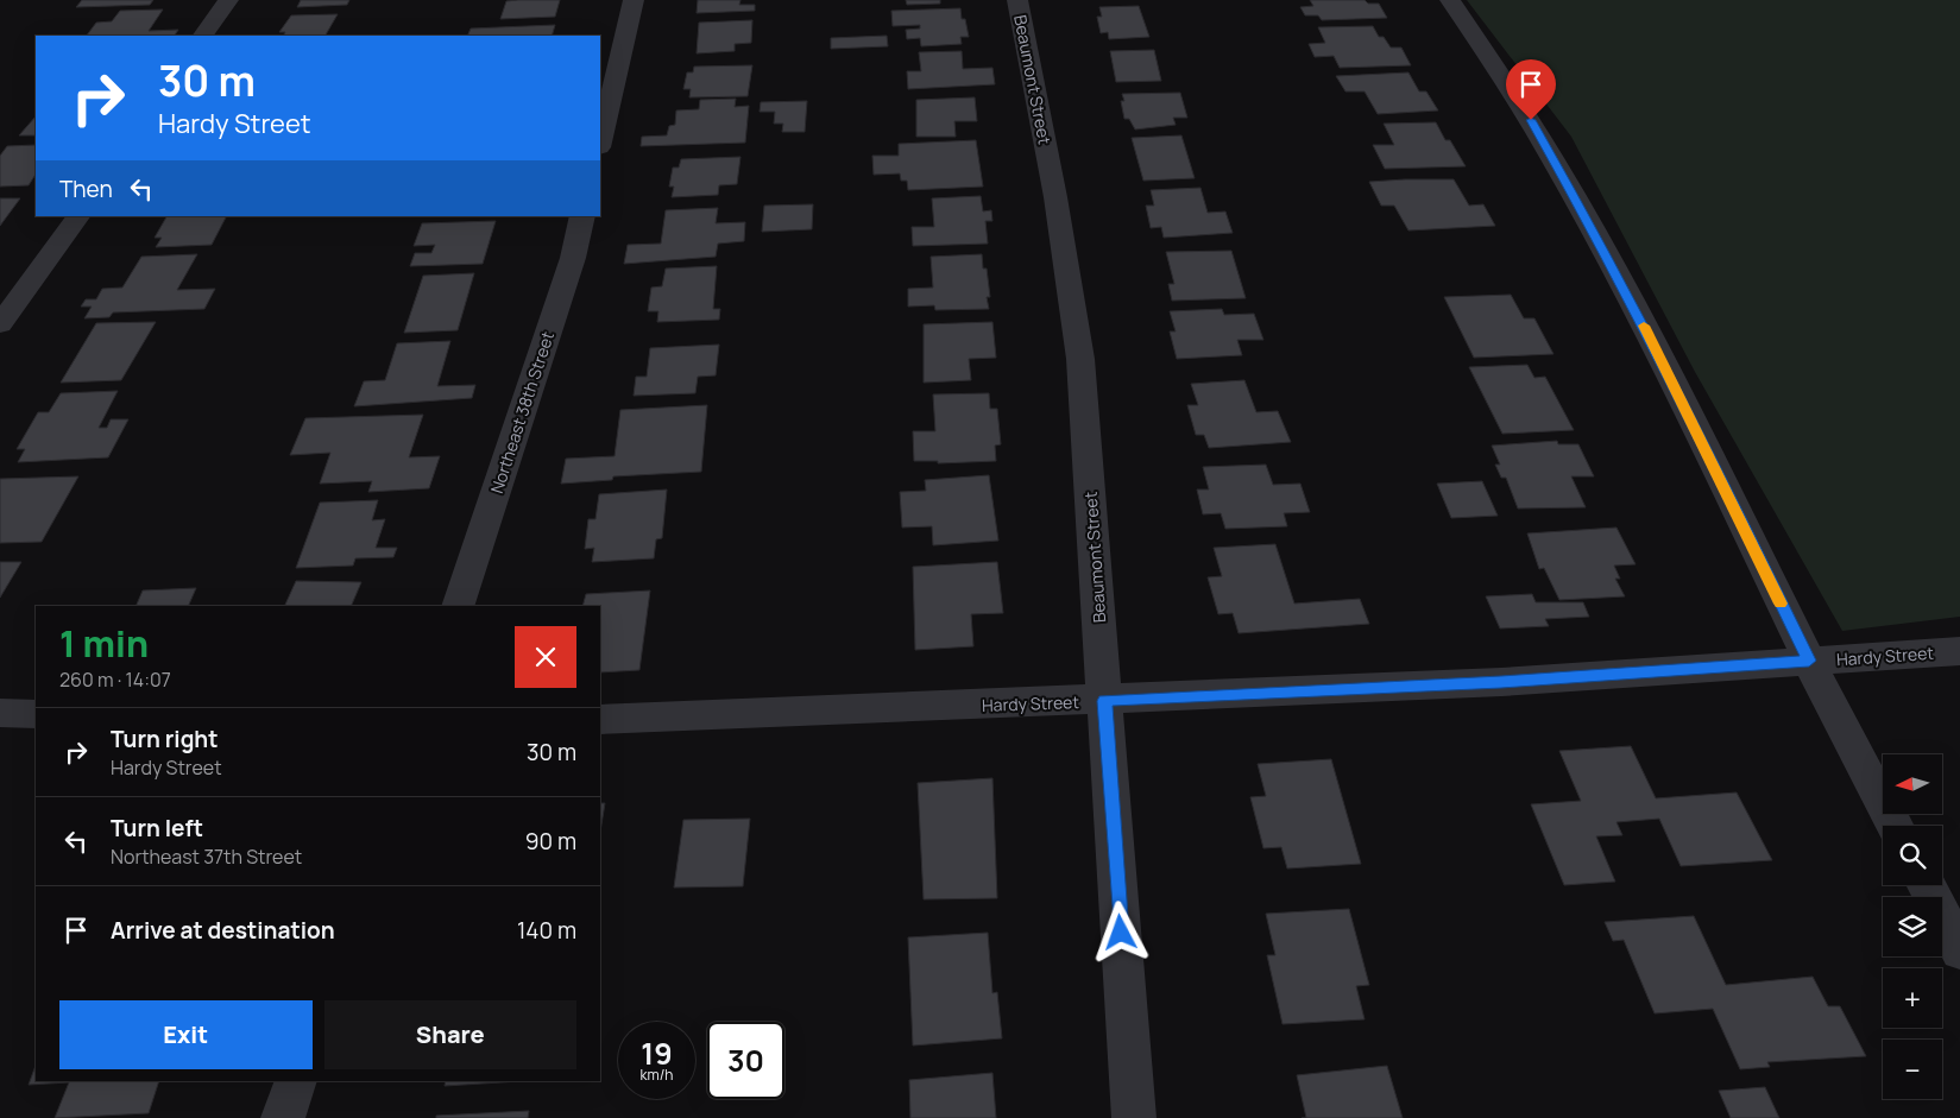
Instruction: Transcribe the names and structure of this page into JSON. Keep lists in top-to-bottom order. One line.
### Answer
{"streets":{"street":["Beaumont Street","Northeast 38th Street","Hardy Street"]},"crossings":[["Beaumont Street","Hardy Street"]],"north":"left","page":{"turn":["30 m","Hardy Street"],"then":"Then","heading":["1 min","260 m · 14:07"],"list":[{"name":"Turn right","note":"Hardy Street","value":"30 m"},{"name":"Turn left","note":"Northeast 37th Street","value":"90 m"},{"name":"Arrive at destination","value":"140 m"}],"map_buttons":["+","−"],"buttons":["Exit","Share"],"speed":"19 km/h","limit":"30"}}
